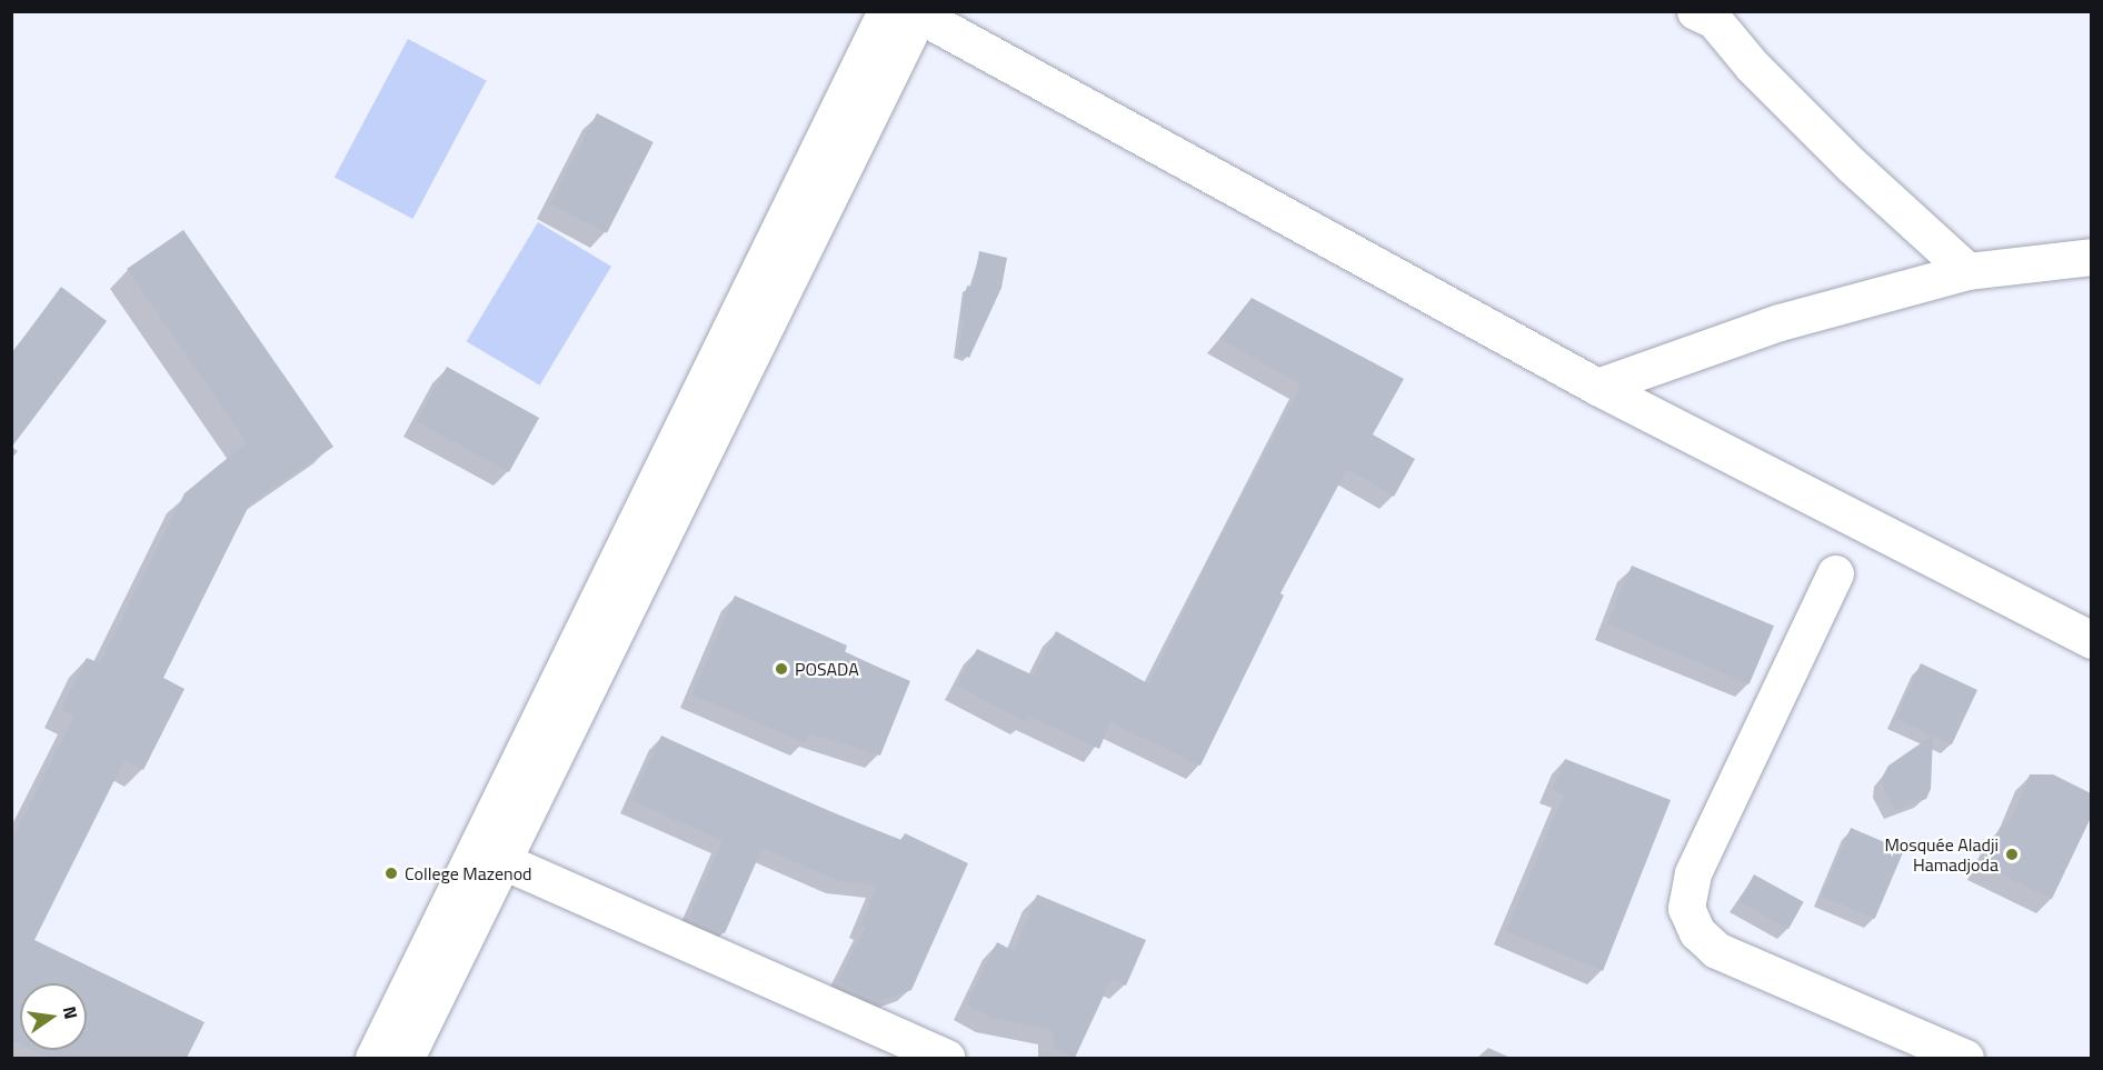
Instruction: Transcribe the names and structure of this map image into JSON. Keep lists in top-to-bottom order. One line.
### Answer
{"places":["POSADA","Mosquée Aladji Hamadjoda","College Mazenod"],"north":"right"}
